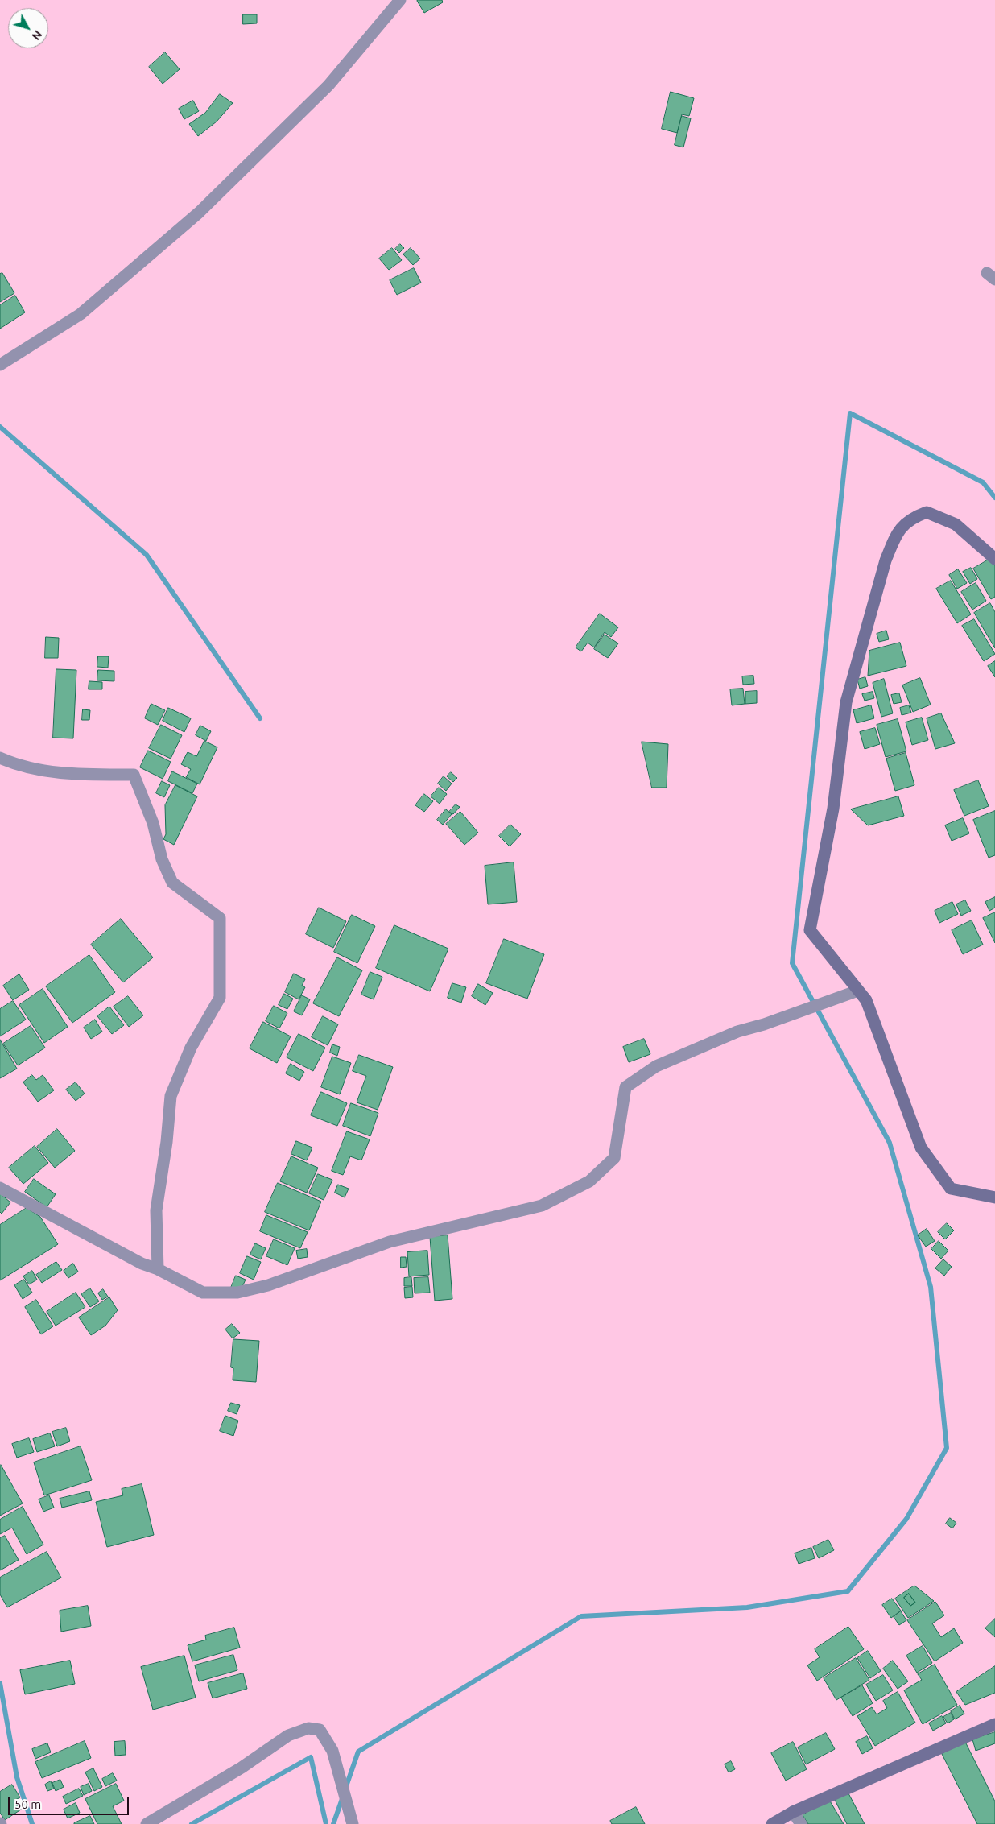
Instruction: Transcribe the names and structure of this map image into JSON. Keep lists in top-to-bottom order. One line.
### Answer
{"scale_bar":"50 m","north":"bottom right"}
